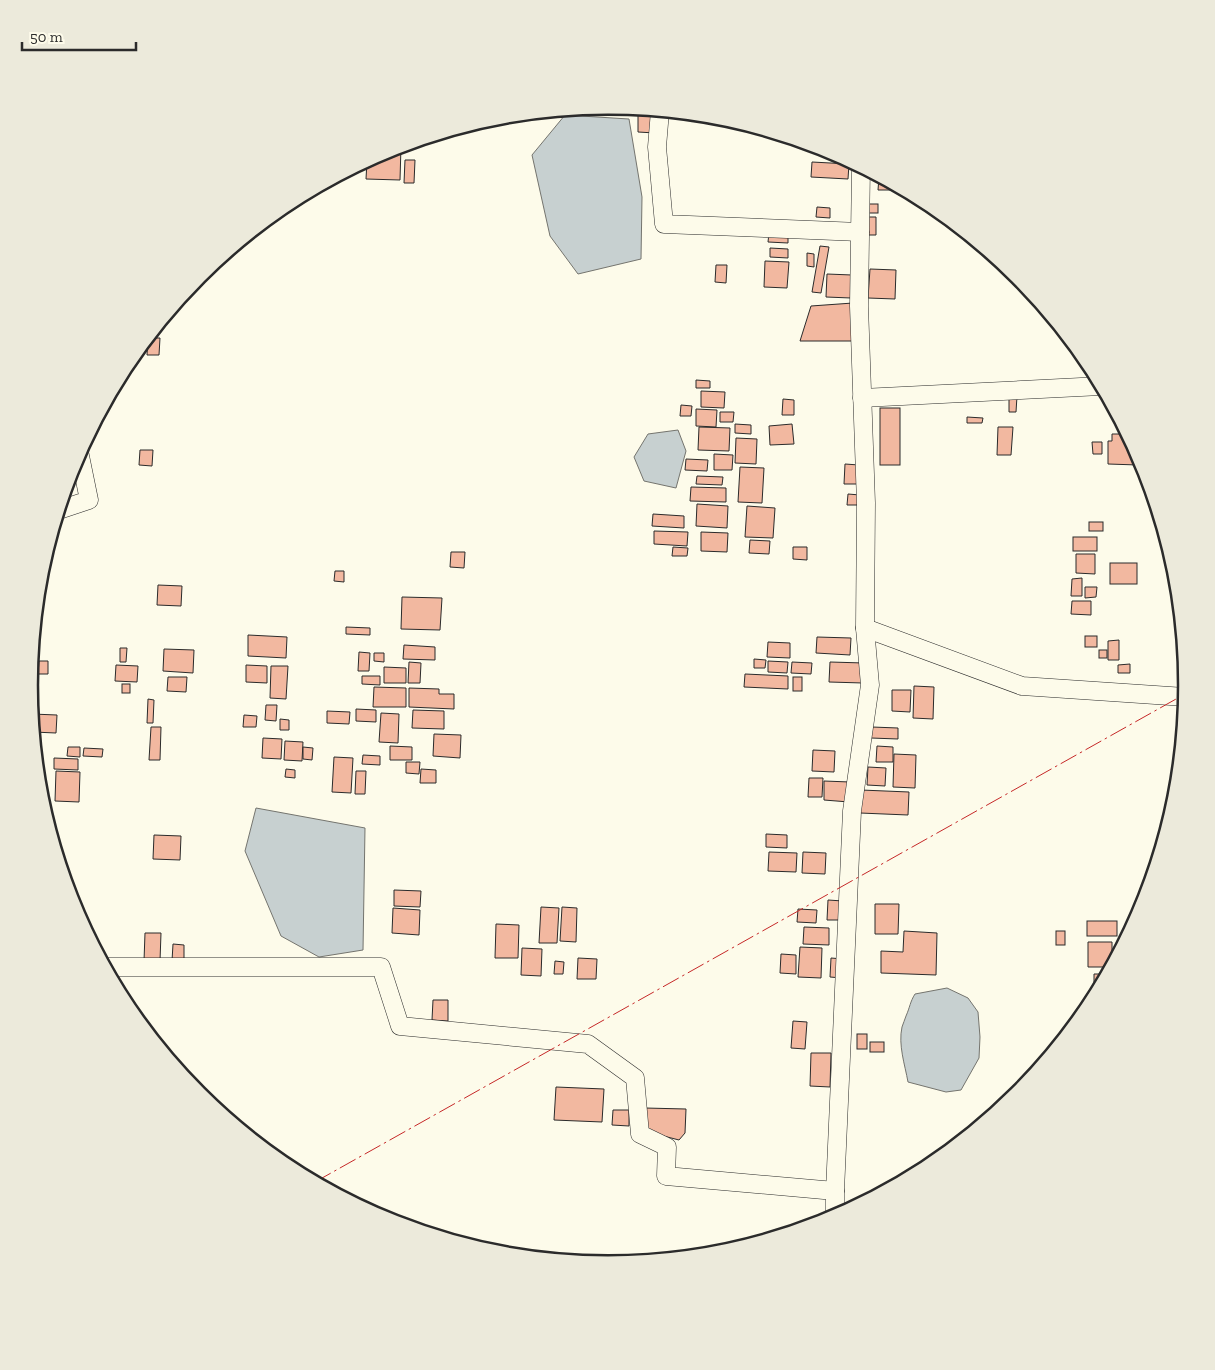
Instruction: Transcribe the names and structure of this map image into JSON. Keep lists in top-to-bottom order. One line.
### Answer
{"scale_bar":"50 m"}
